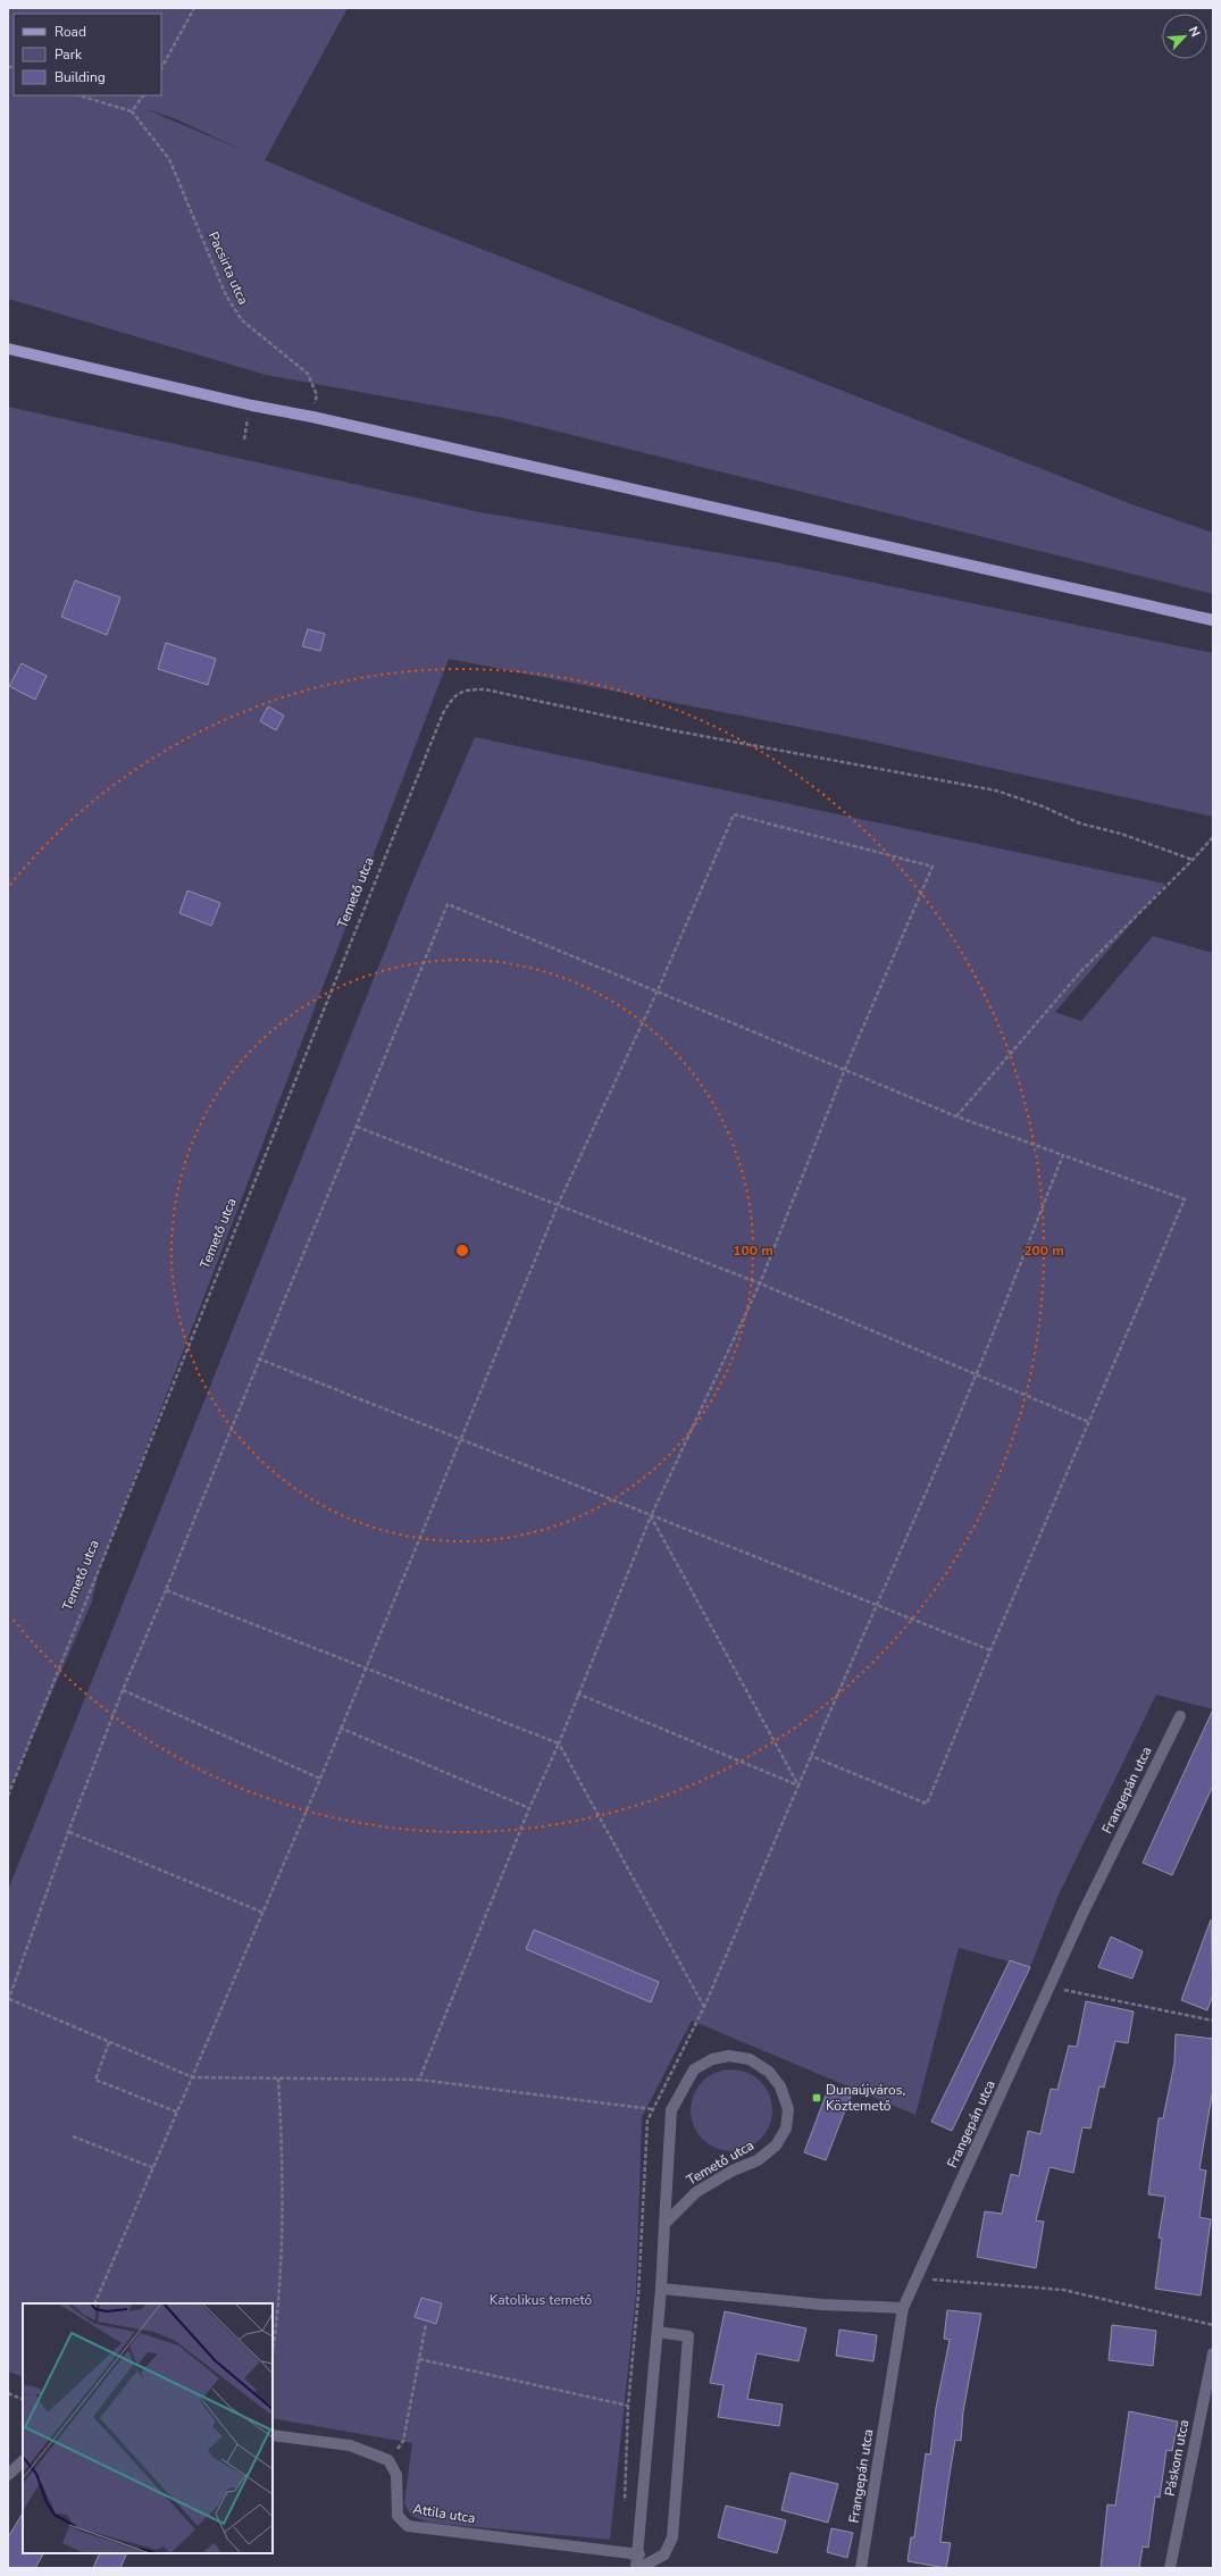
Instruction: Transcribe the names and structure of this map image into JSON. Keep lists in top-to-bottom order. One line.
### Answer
{"streets":{"street":["Temető utca","Frangepán utca","Páskom utca","Attila utca"],"path":["Pacsirta utca"]},"crossings":[["Temető utca","Attila utca"]],"parks":["Katolikus temető"],"places":{"transit":["Dunaújváros, Köztemető"]},"legend":["Road","Park","Building"],"north":"top right","rings":["100 m","200 m"]}
